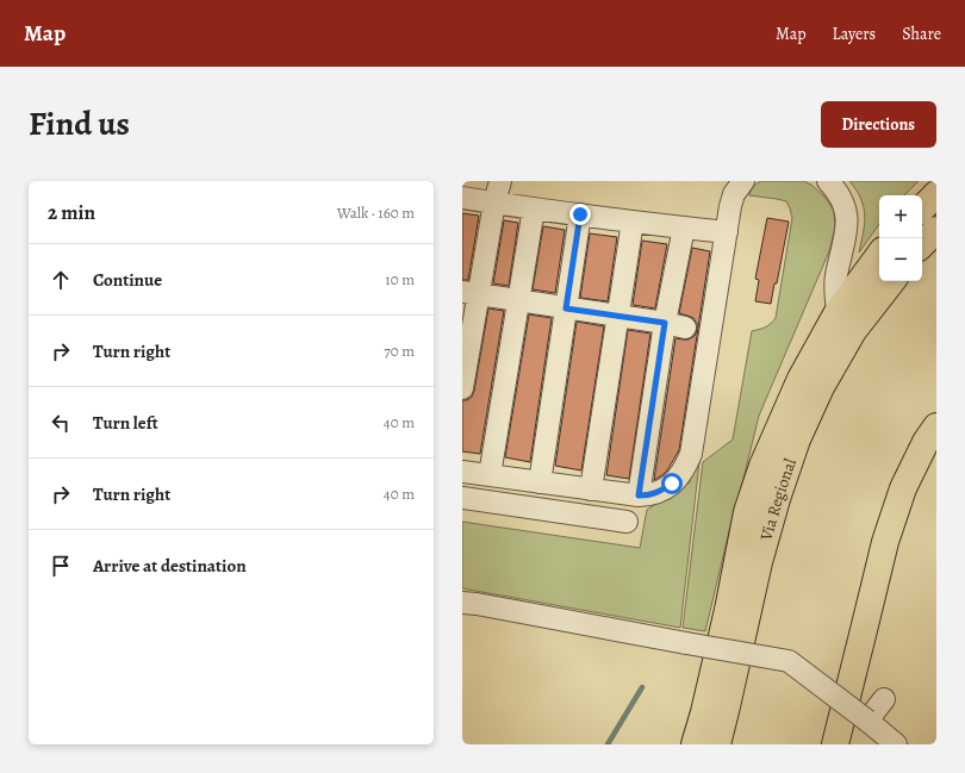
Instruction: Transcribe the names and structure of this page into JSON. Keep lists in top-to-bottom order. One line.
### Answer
{"streets":{"main road":["Via Regional"]},"page":{"header":"Map","nav":["Map","Layers","Share"],"title":"Find us","buttons":"Directions","heading":["2 min","Walk · 160 m"],"map_buttons":["+","−"],"list":[["Continue","10 m"],["Turn right","70 m"],["Turn left","40 m"],["Turn right","40 m"],"Arrive at destination"]}}
